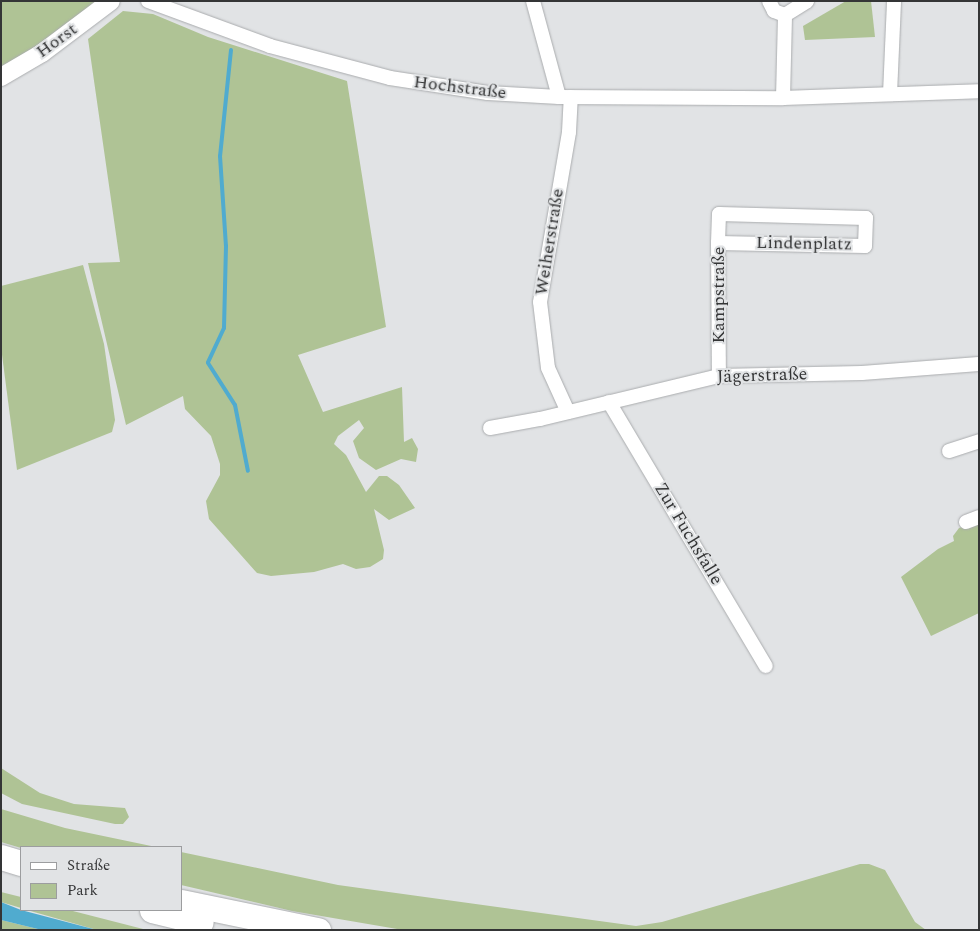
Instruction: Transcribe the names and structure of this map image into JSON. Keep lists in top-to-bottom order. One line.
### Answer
{"streets":{"street":["Horst","Hochstraße","Weiherstraße","Lindenplatz","Kampstraße","Jägerstraße","Zur Fuchsfalle"]},"crossings":[["Hochstraße","Weiherstraße"],["Weiherstraße","Jägerstraße"],["Lindenplatz","Kampstraße"],["Kampstraße","Jägerstraße"],["Jägerstraße","Zur Fuchsfalle"]],"legend":["Straße","Park"]}
